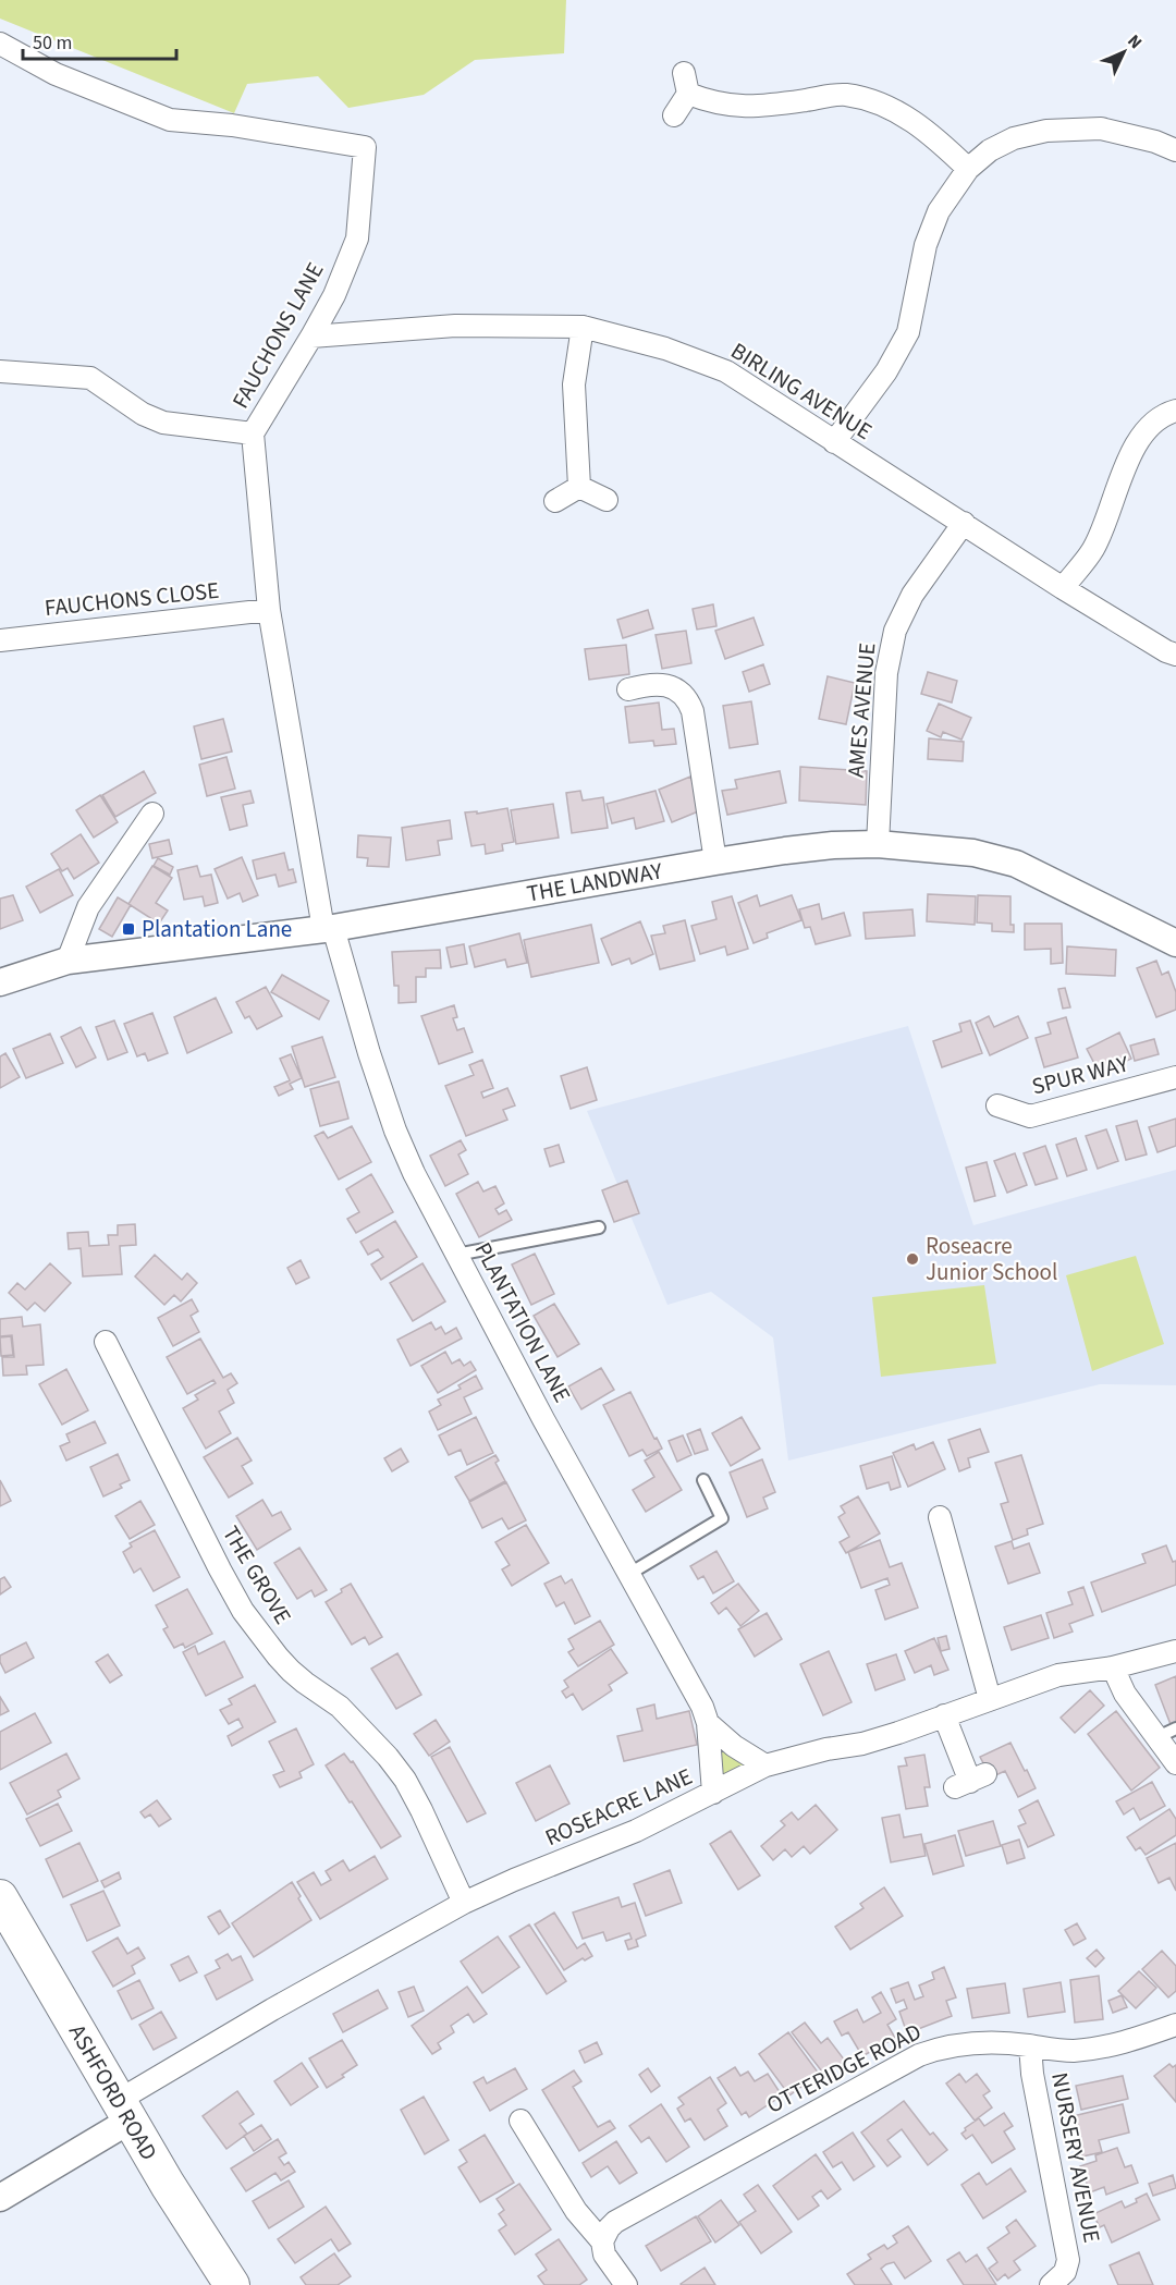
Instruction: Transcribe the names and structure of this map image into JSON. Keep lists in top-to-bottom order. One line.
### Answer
{"streets":{"main road":["ASHFORD ROAD"],"street":["FAUCHONS LANE","BIRLING AVENUE","FAUCHONS CLOSE","AMES AVENUE","THE LANDWAY","SPUR WAY","PLANTATION LANE","THE GROVE","ROSEACRE LANE","OTTERIDGE ROAD","NURSERY AVENUE"]},"crossings":[["FAUCHONS LANE","BIRLING AVENUE"],["FAUCHONS LANE","FAUCHONS CLOSE"],["FAUCHONS LANE","THE LANDWAY"],["FAUCHONS LANE","PLANTATION LANE"],["BIRLING AVENUE","AMES AVENUE"],["AMES AVENUE","THE LANDWAY"],["THE LANDWAY","PLANTATION LANE"],["PLANTATION LANE","ROSEACRE LANE"],["THE GROVE","ROSEACRE LANE"],["ROSEACRE LANE","ASHFORD ROAD"],["OTTERIDGE ROAD","NURSERY AVENUE"]],"places":{"transit":["Plantation Lane"],"other":["Roseacre Junior School"]},"scale_bar":"50 m","north":"top right"}
